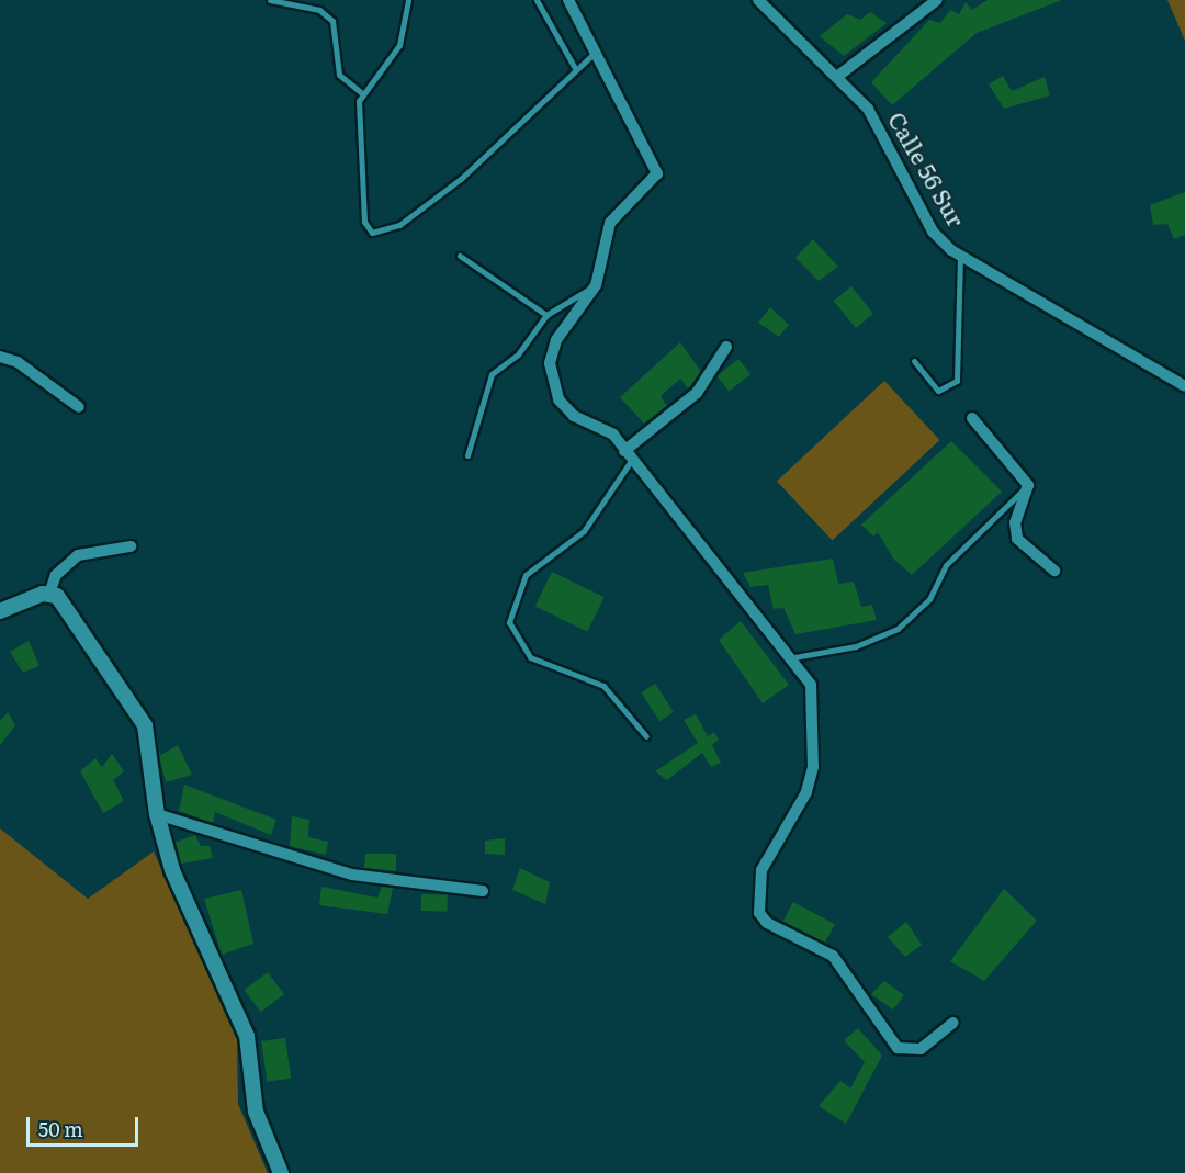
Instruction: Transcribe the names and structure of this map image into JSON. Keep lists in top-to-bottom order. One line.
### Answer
{"streets":{"street":["Calle 56 Sur"]},"scale_bar":"50 m"}
